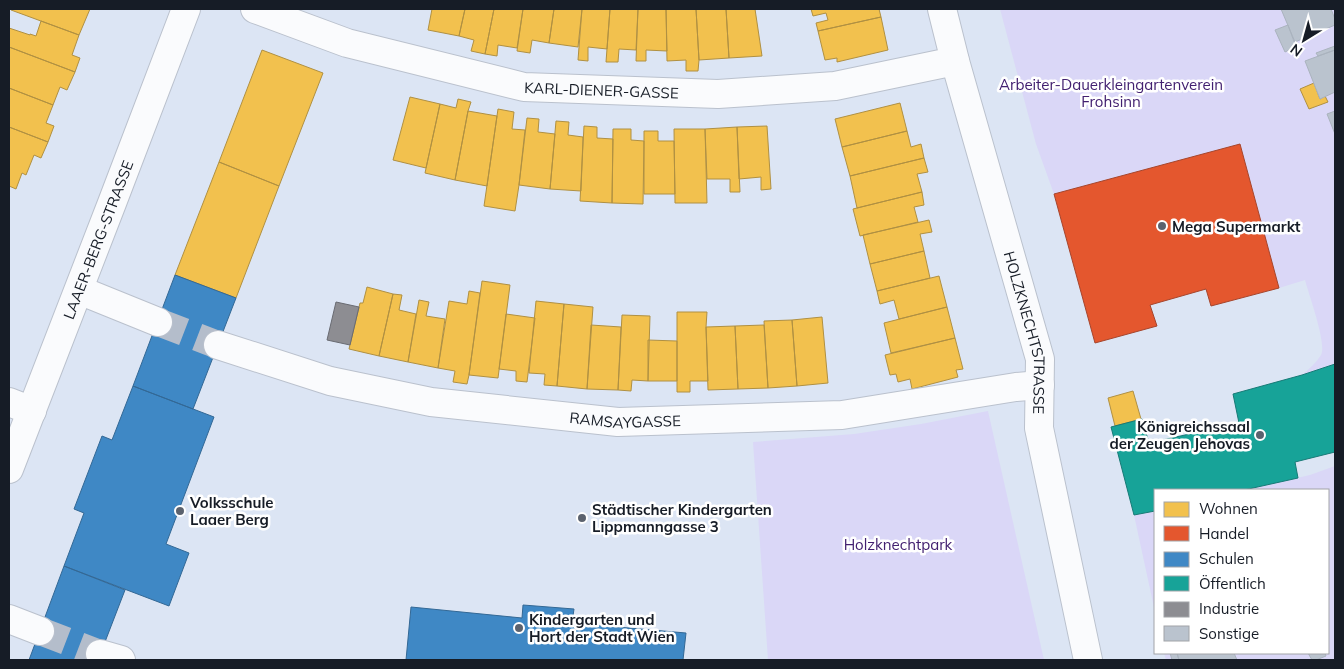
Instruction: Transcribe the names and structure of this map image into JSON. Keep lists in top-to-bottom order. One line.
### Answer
{"streets":{"street":["KARL-DIENER-GASSE","LAAER-BERG-STRASSE","HOLZKNECHTSTRASSE","RAMSAYGASSE"]},"crossings":[["KARL-DIENER-GASSE","HOLZKNECHTSTRASSE"],["HOLZKNECHTSTRASSE","RAMSAYGASSE"]],"parks":["Arbeiter-Dauerkleingartenverein Frohsinn","Holzknechtpark"],"places":["Mega Supermarkt","Königreichssaal der Zeugen Jehovas","Volksschule Laaer Berg","Städtischer Kindergarten Lippmanngasse 3","Kindergarten und Hort der Stadt Wien"],"legend":["Wohnen","Handel","Schulen","Öffentlich","Industrie","Sonstige"],"north":"bottom left"}
